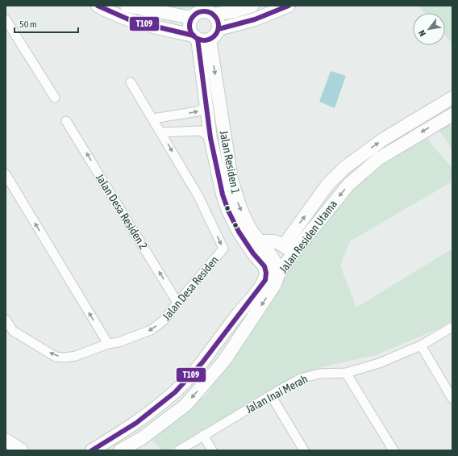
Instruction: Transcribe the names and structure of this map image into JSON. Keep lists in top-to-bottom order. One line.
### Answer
{"streets":{"street":["Jalan Residen 1","Jalan Desa Residen 2","Jalan Residen Utama","Jalan Desa Residen","Jalan Inai Merah"]},"crossings":[["Jalan Residen 1","Jalan Residen Utama"],["Jalan Desa Residen 2","Jalan Desa Residen"]],"lines":["transit line T109"],"scale_bar":"50 m","north":"bottom left"}
